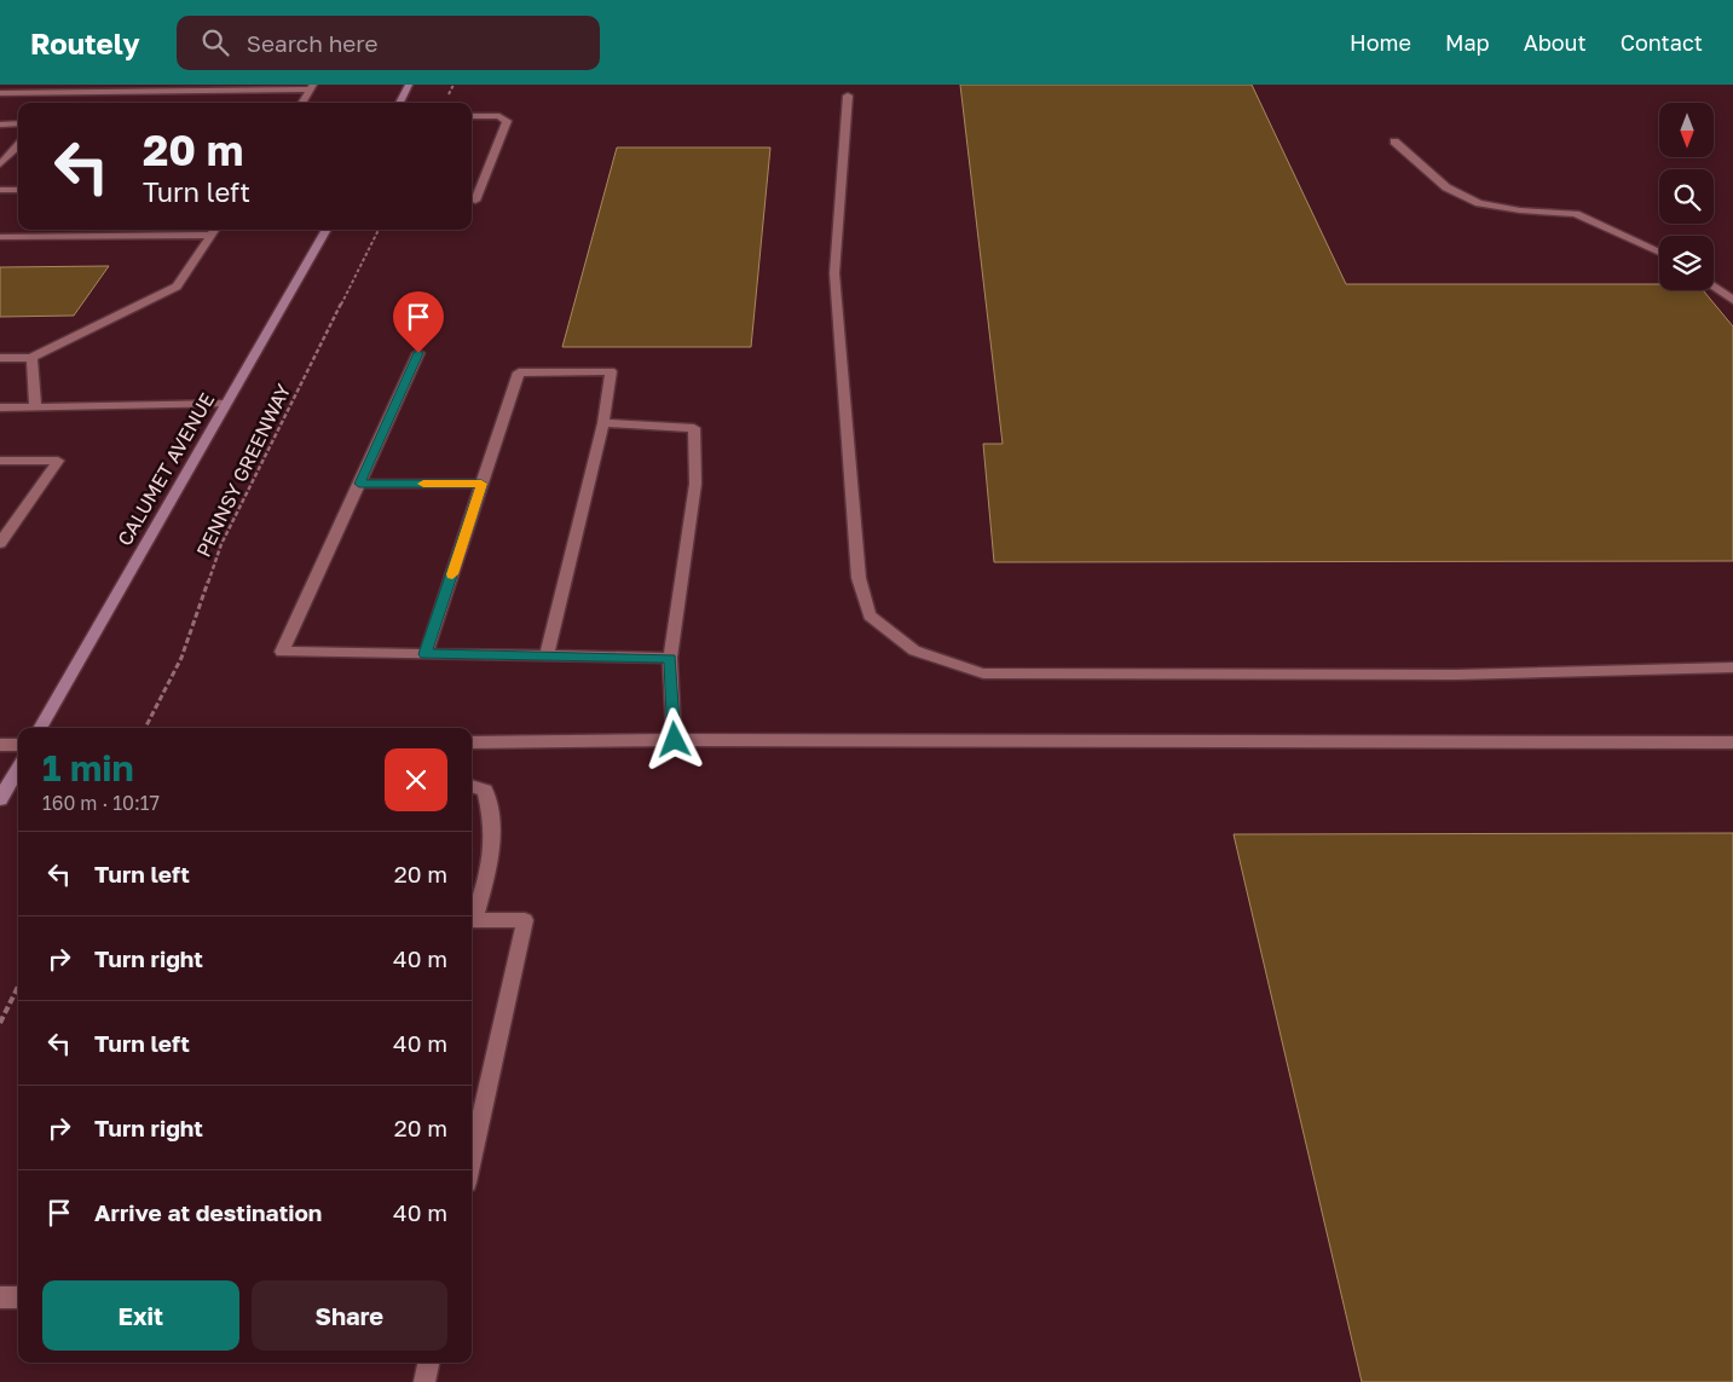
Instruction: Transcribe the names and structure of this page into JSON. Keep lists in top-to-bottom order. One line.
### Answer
{"streets":{"main road":["CALUMET AVENUE"],"path":["PENNSY GREENWAY"]},"north":"bottom","page":{"header":"Routely","search":"Search here","nav":["Home","Map","About","Contact"],"turn":["20 m","Turn left"],"heading":["1 min","160 m · 10:17"],"list":[{"name":"Turn left","value":"20 m"},{"name":"Turn right","value":"40 m"},{"name":"Turn left","value":"40 m"},{"name":"Turn right","value":"20 m"},{"name":"Arrive at destination","value":"40 m"}],"buttons":["Exit","Share"]}}
